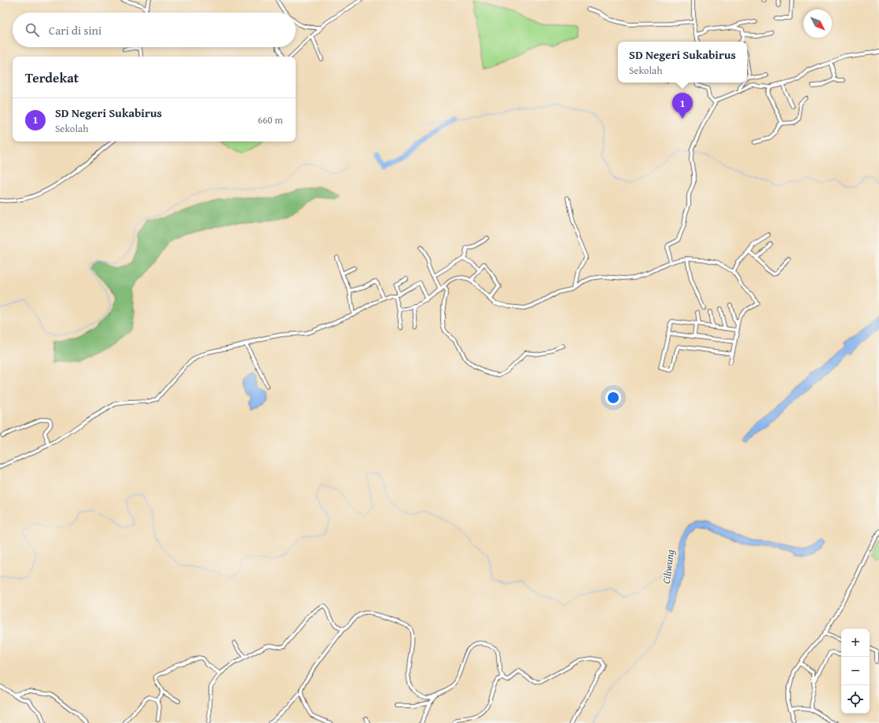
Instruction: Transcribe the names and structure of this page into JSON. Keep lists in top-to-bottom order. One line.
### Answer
{"water":["Ciliwung"],"north":"bottom right","page":{"search":"Cari di sini","popup":["SD Negeri Sukabirus","Sekolah"],"heading":"Terdekat","pins":"1","list":[{"mark":"1","name":"SD Negeri Sukabirus","note":"Sekolah","value":"660 m"}],"map_buttons":["+","−"]}}
